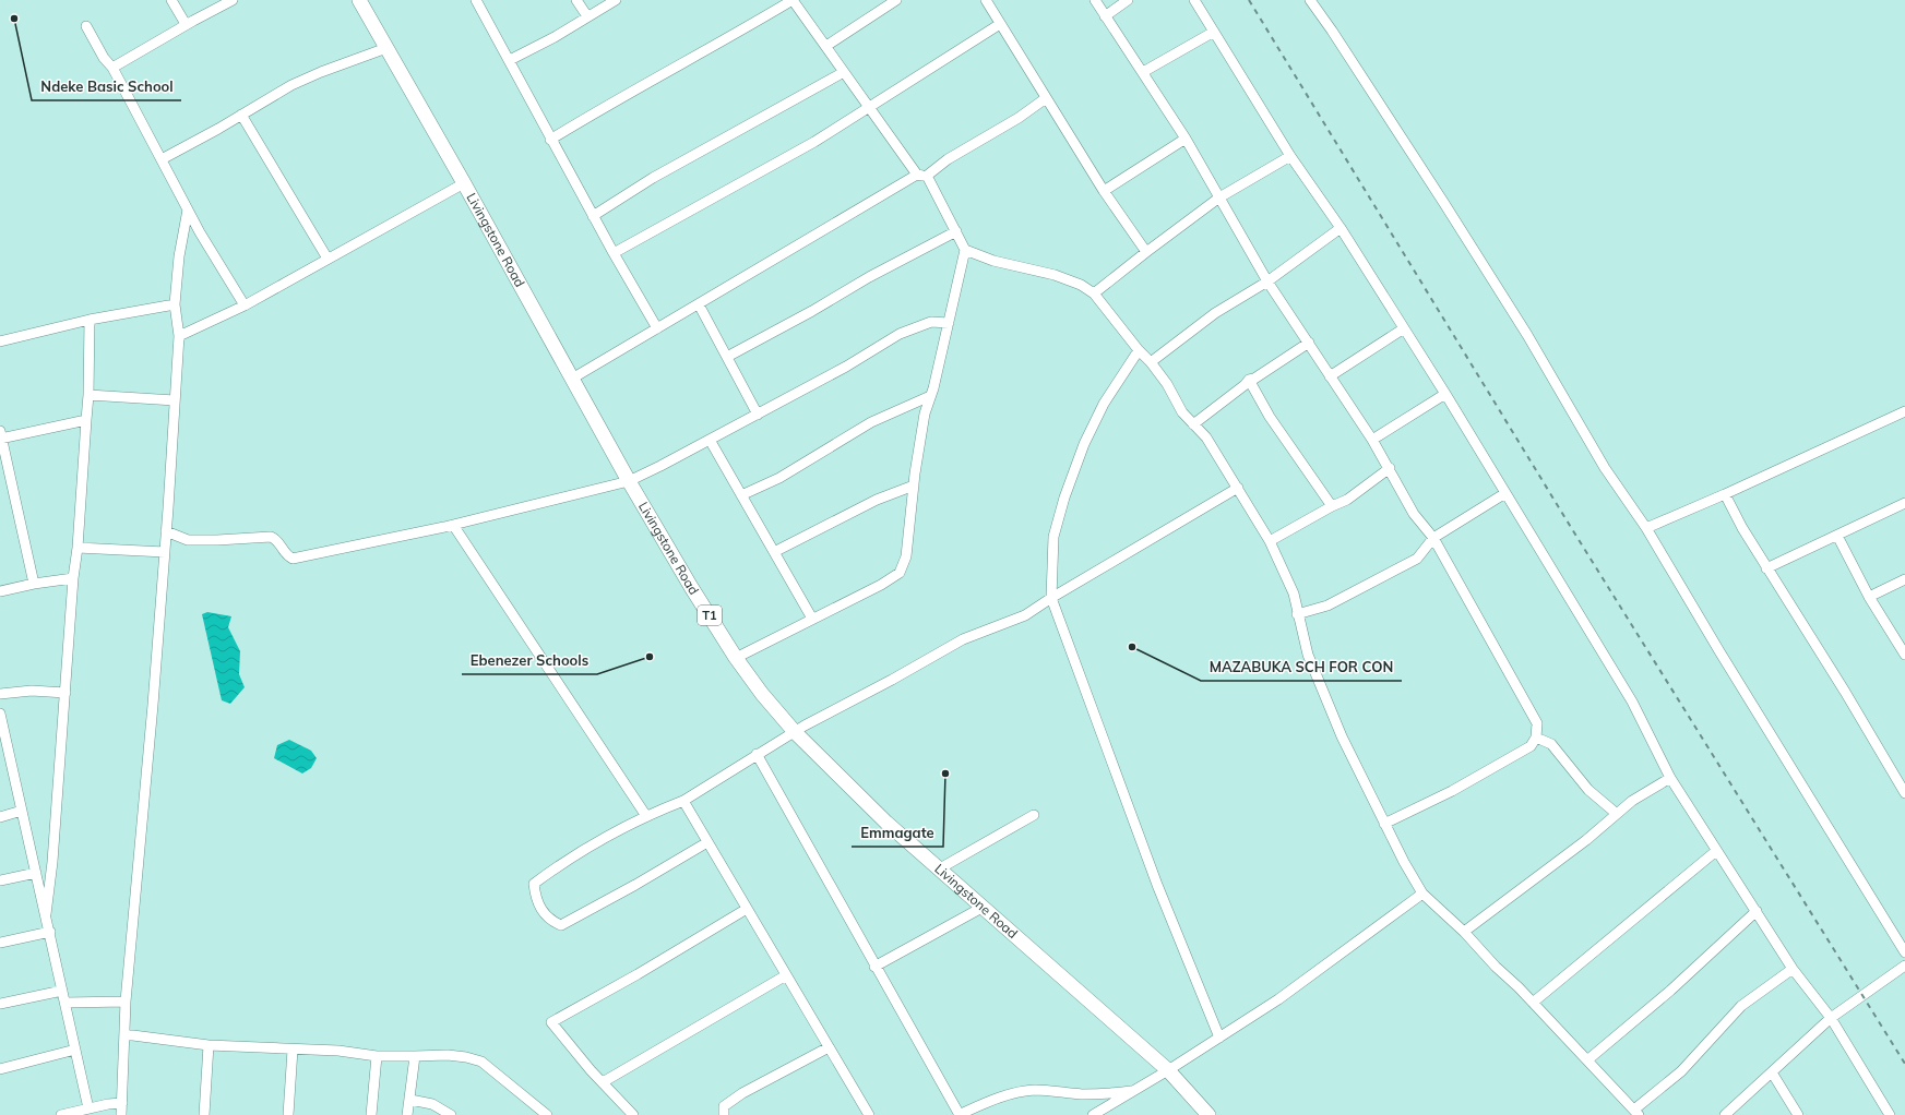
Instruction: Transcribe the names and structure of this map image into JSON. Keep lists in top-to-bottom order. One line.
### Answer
{"streets":{"highway":["Livingstone Road","T1"]},"places":["Ndeke Basic School","MAZABUKA SCH FOR CON","Ebenezer Schools","Emmagate"]}
